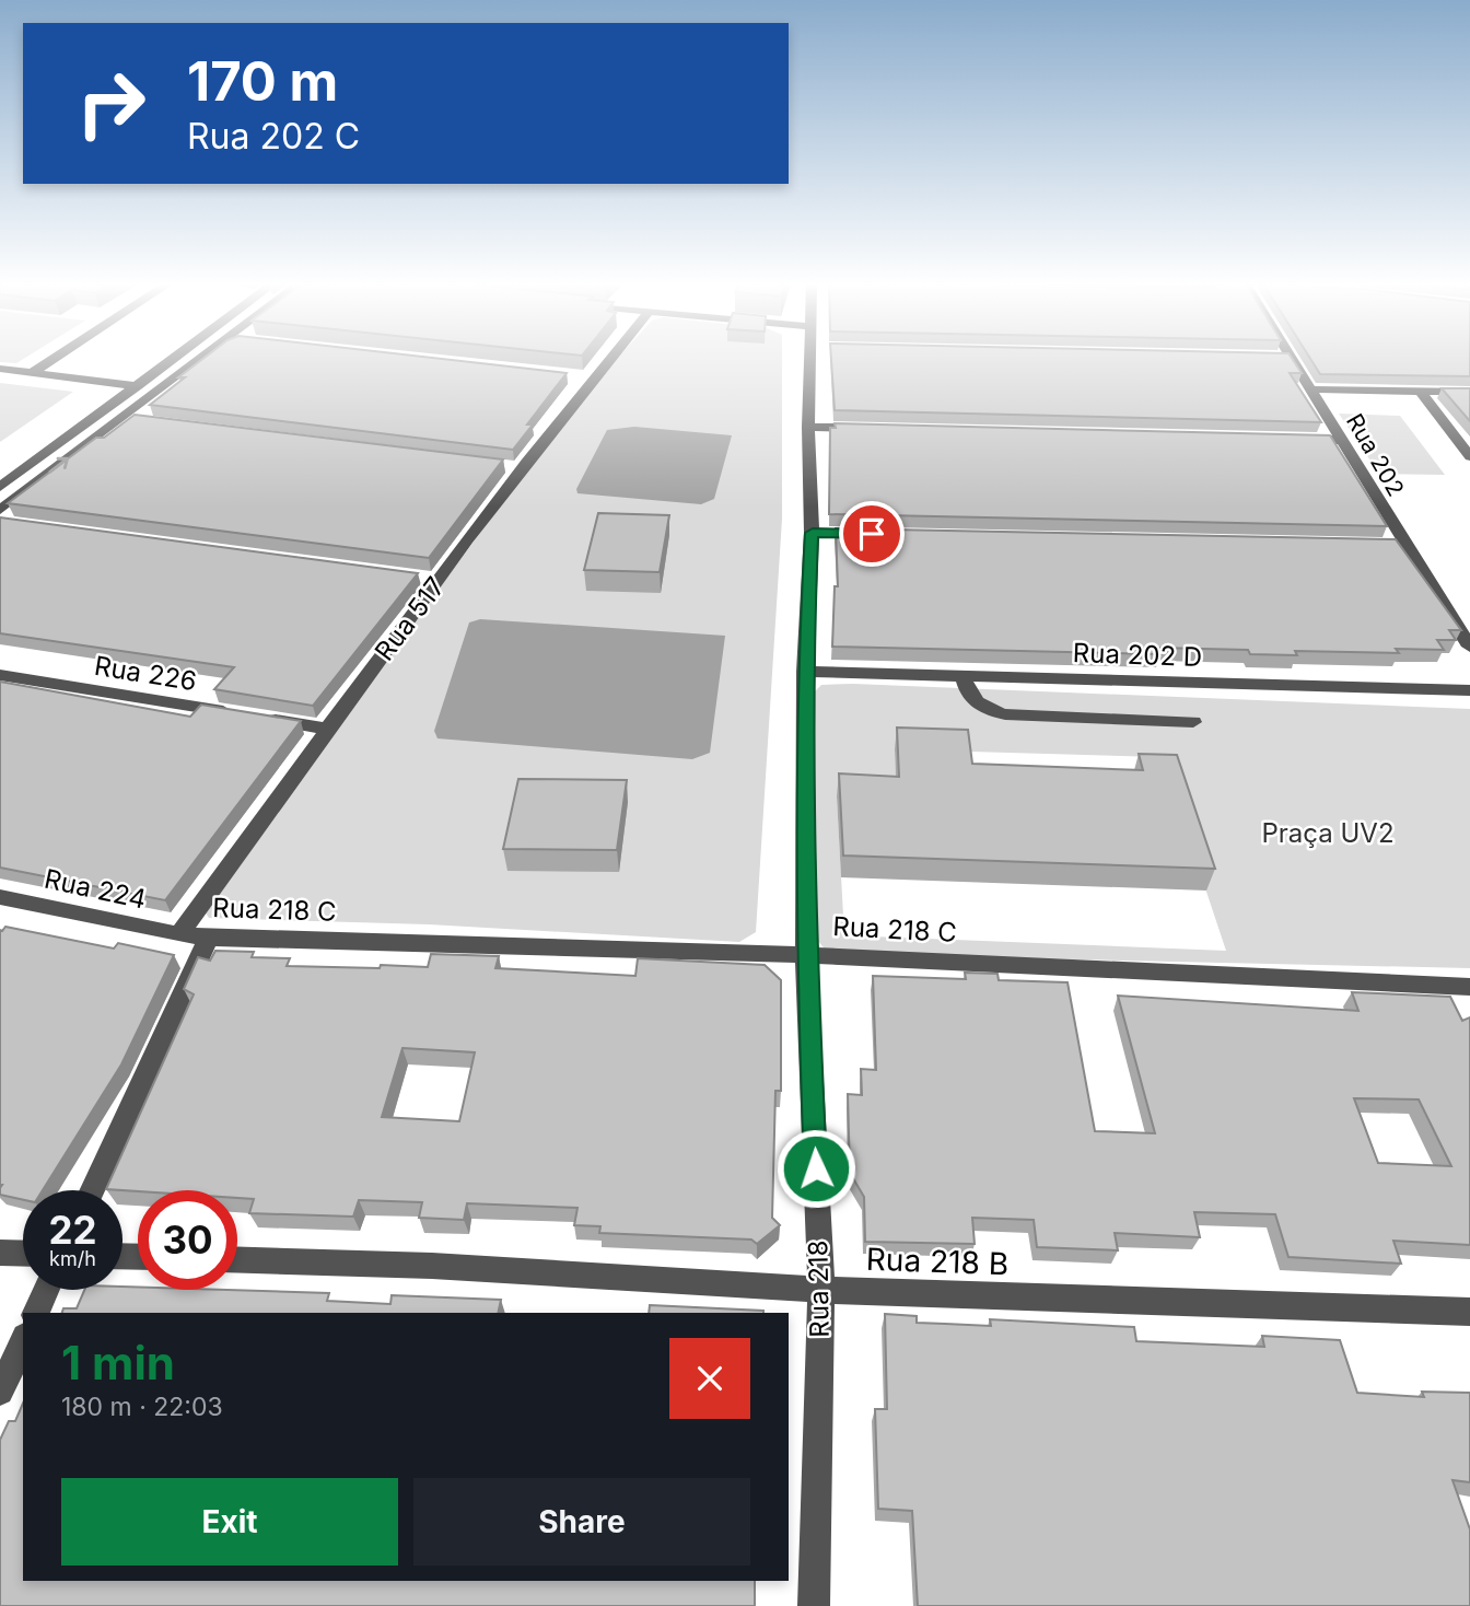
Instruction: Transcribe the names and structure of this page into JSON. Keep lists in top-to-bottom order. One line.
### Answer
{"streets":{"street":["Rua 202","Rua 517","Rua 202 D","Rua 226","Rua 224","Rua 218 C","Rua 218 B","Rua 218"]},"crossings":[["Rua 517","Rua 226"],["Rua 517","Rua 224"],["Rua 517","Rua 218 C"],["Rua 202 D","Rua 218"],["Rua 224","Rua 218 C"],["Rua 218 C","Rua 218"],["Rua 218 B","Rua 218"]],"parks":["Praça UV2"],"page":{"turn":["170 m","Rua 202 C"],"speed":"22 km/h","limit":"30","heading":["1 min","180 m · 22:03"],"buttons":["Exit","Share"]}}
